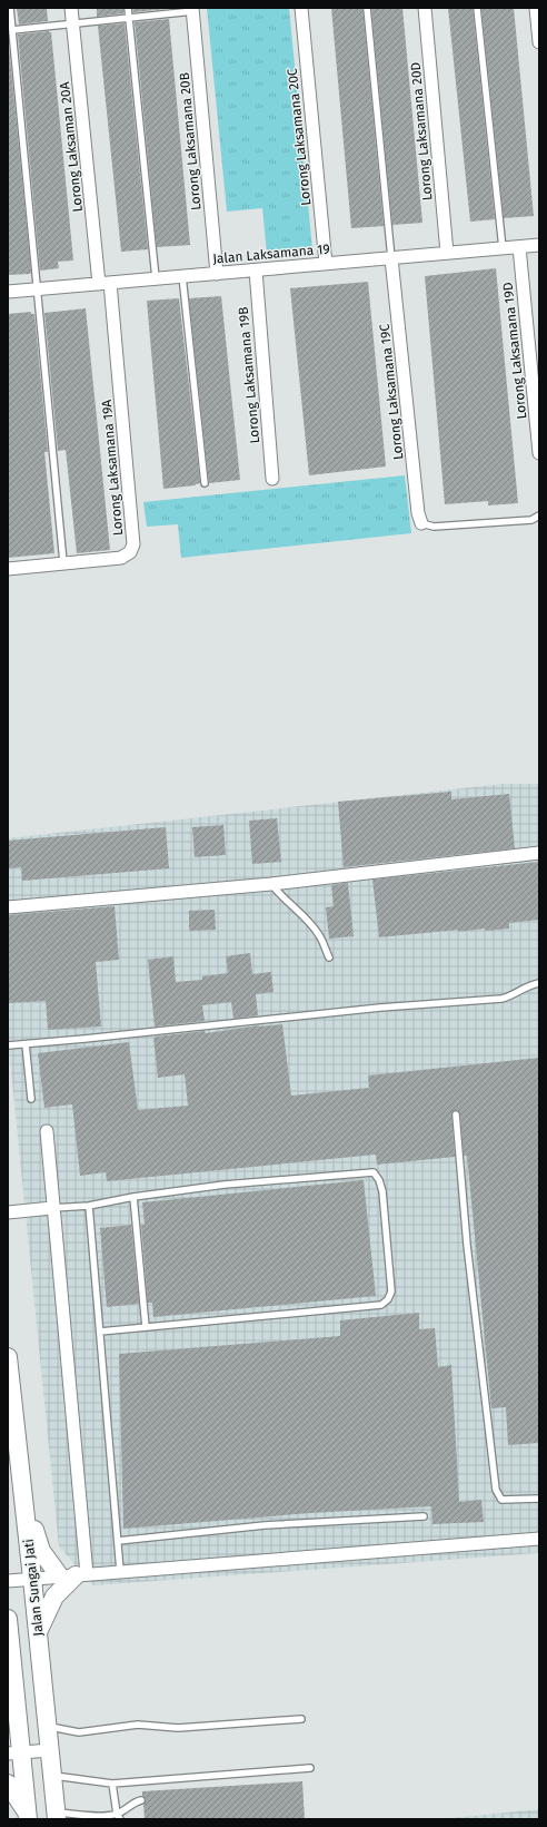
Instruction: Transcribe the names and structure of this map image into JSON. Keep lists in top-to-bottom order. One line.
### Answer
{"streets":{"main road":["Jalan Sungai Jati"],"street":["Lorong Laksamana 20D","Lorong Laksamana 20C","Lorong Laksamana 20B","Lorong Laksaman 20A","Jalan Laksamana 19","Lorong Laksamana 19D","Lorong Laksamana 19B","Lorong Laksamana 19C","Lorong Laksamana 19A"]},"crossings":[["Lorong Laksamana 20D","Jalan Laksamana 19"],["Lorong Laksamana 20C","Jalan Laksamana 19"],["Lorong Laksamana 20B","Jalan Laksamana 19"],["Lorong Laksaman 20A","Jalan Laksamana 19"],["Lorong Laksaman 20A","Lorong Laksamana 19A"],["Jalan Laksamana 19","Lorong Laksamana 19D"],["Jalan Laksamana 19","Lorong Laksamana 19B"],["Jalan Laksamana 19","Lorong Laksamana 19C"],["Jalan Laksamana 19","Lorong Laksamana 19A"]]}
